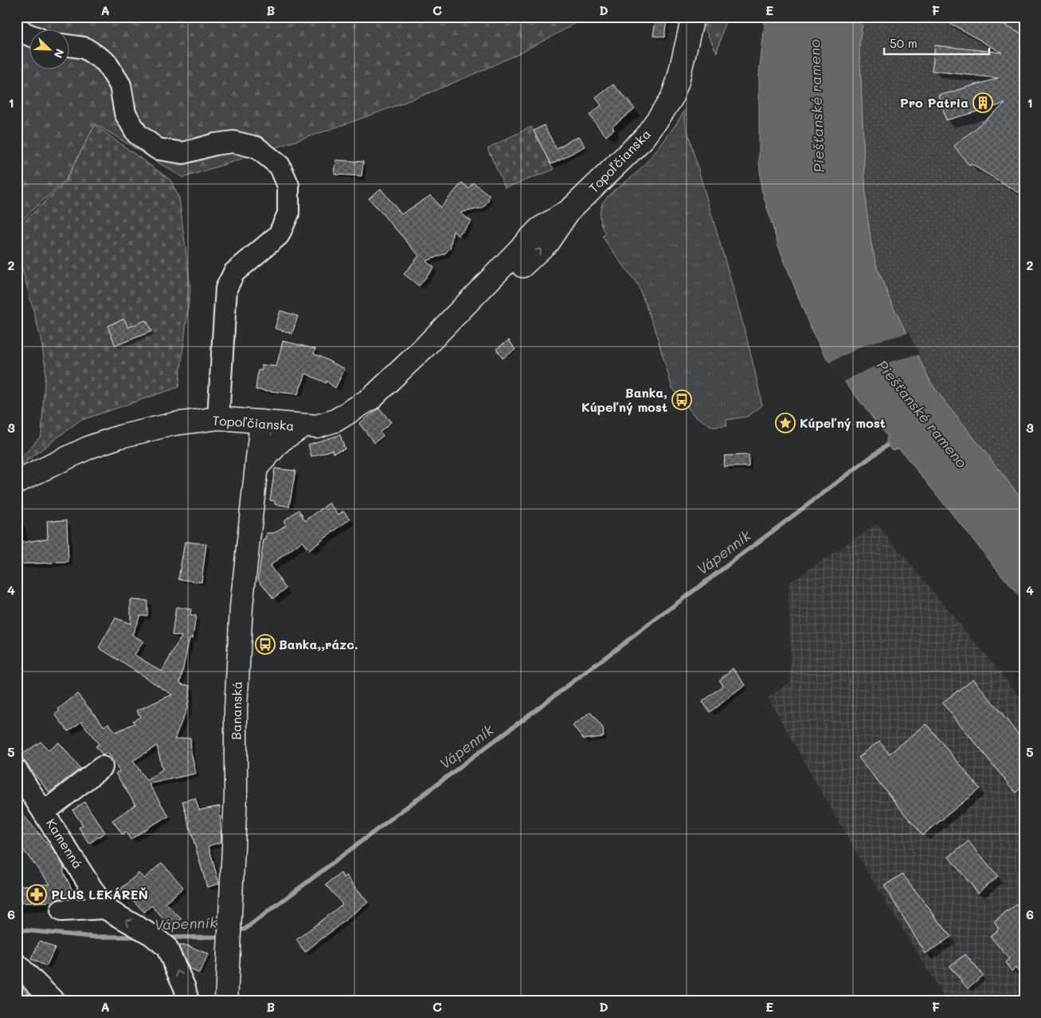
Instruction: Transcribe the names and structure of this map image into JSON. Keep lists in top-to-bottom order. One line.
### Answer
{"streets":{"main road":["Topoľčianska","Bananská"],"street":["Kamenná"]},"crossings":[["Topoľčianska","Bananská"]],"one_way":["Kamenná"],"water":["Piešťanské rameno","Vápenník"],"places":{"building":["Pro Patria"],"bus stop":["Banka, Kúpeľný most","Banka,,rázc."],"place":["Kúpeľný most"],"pharmacy":["PLUS LEKÁREŇ"]},"scale_bar":"50 m","north":"bottom right","grid":{"columns":["A","B","C","D","E","F"],"rows":["1","2","3","4","5","6"]}}
